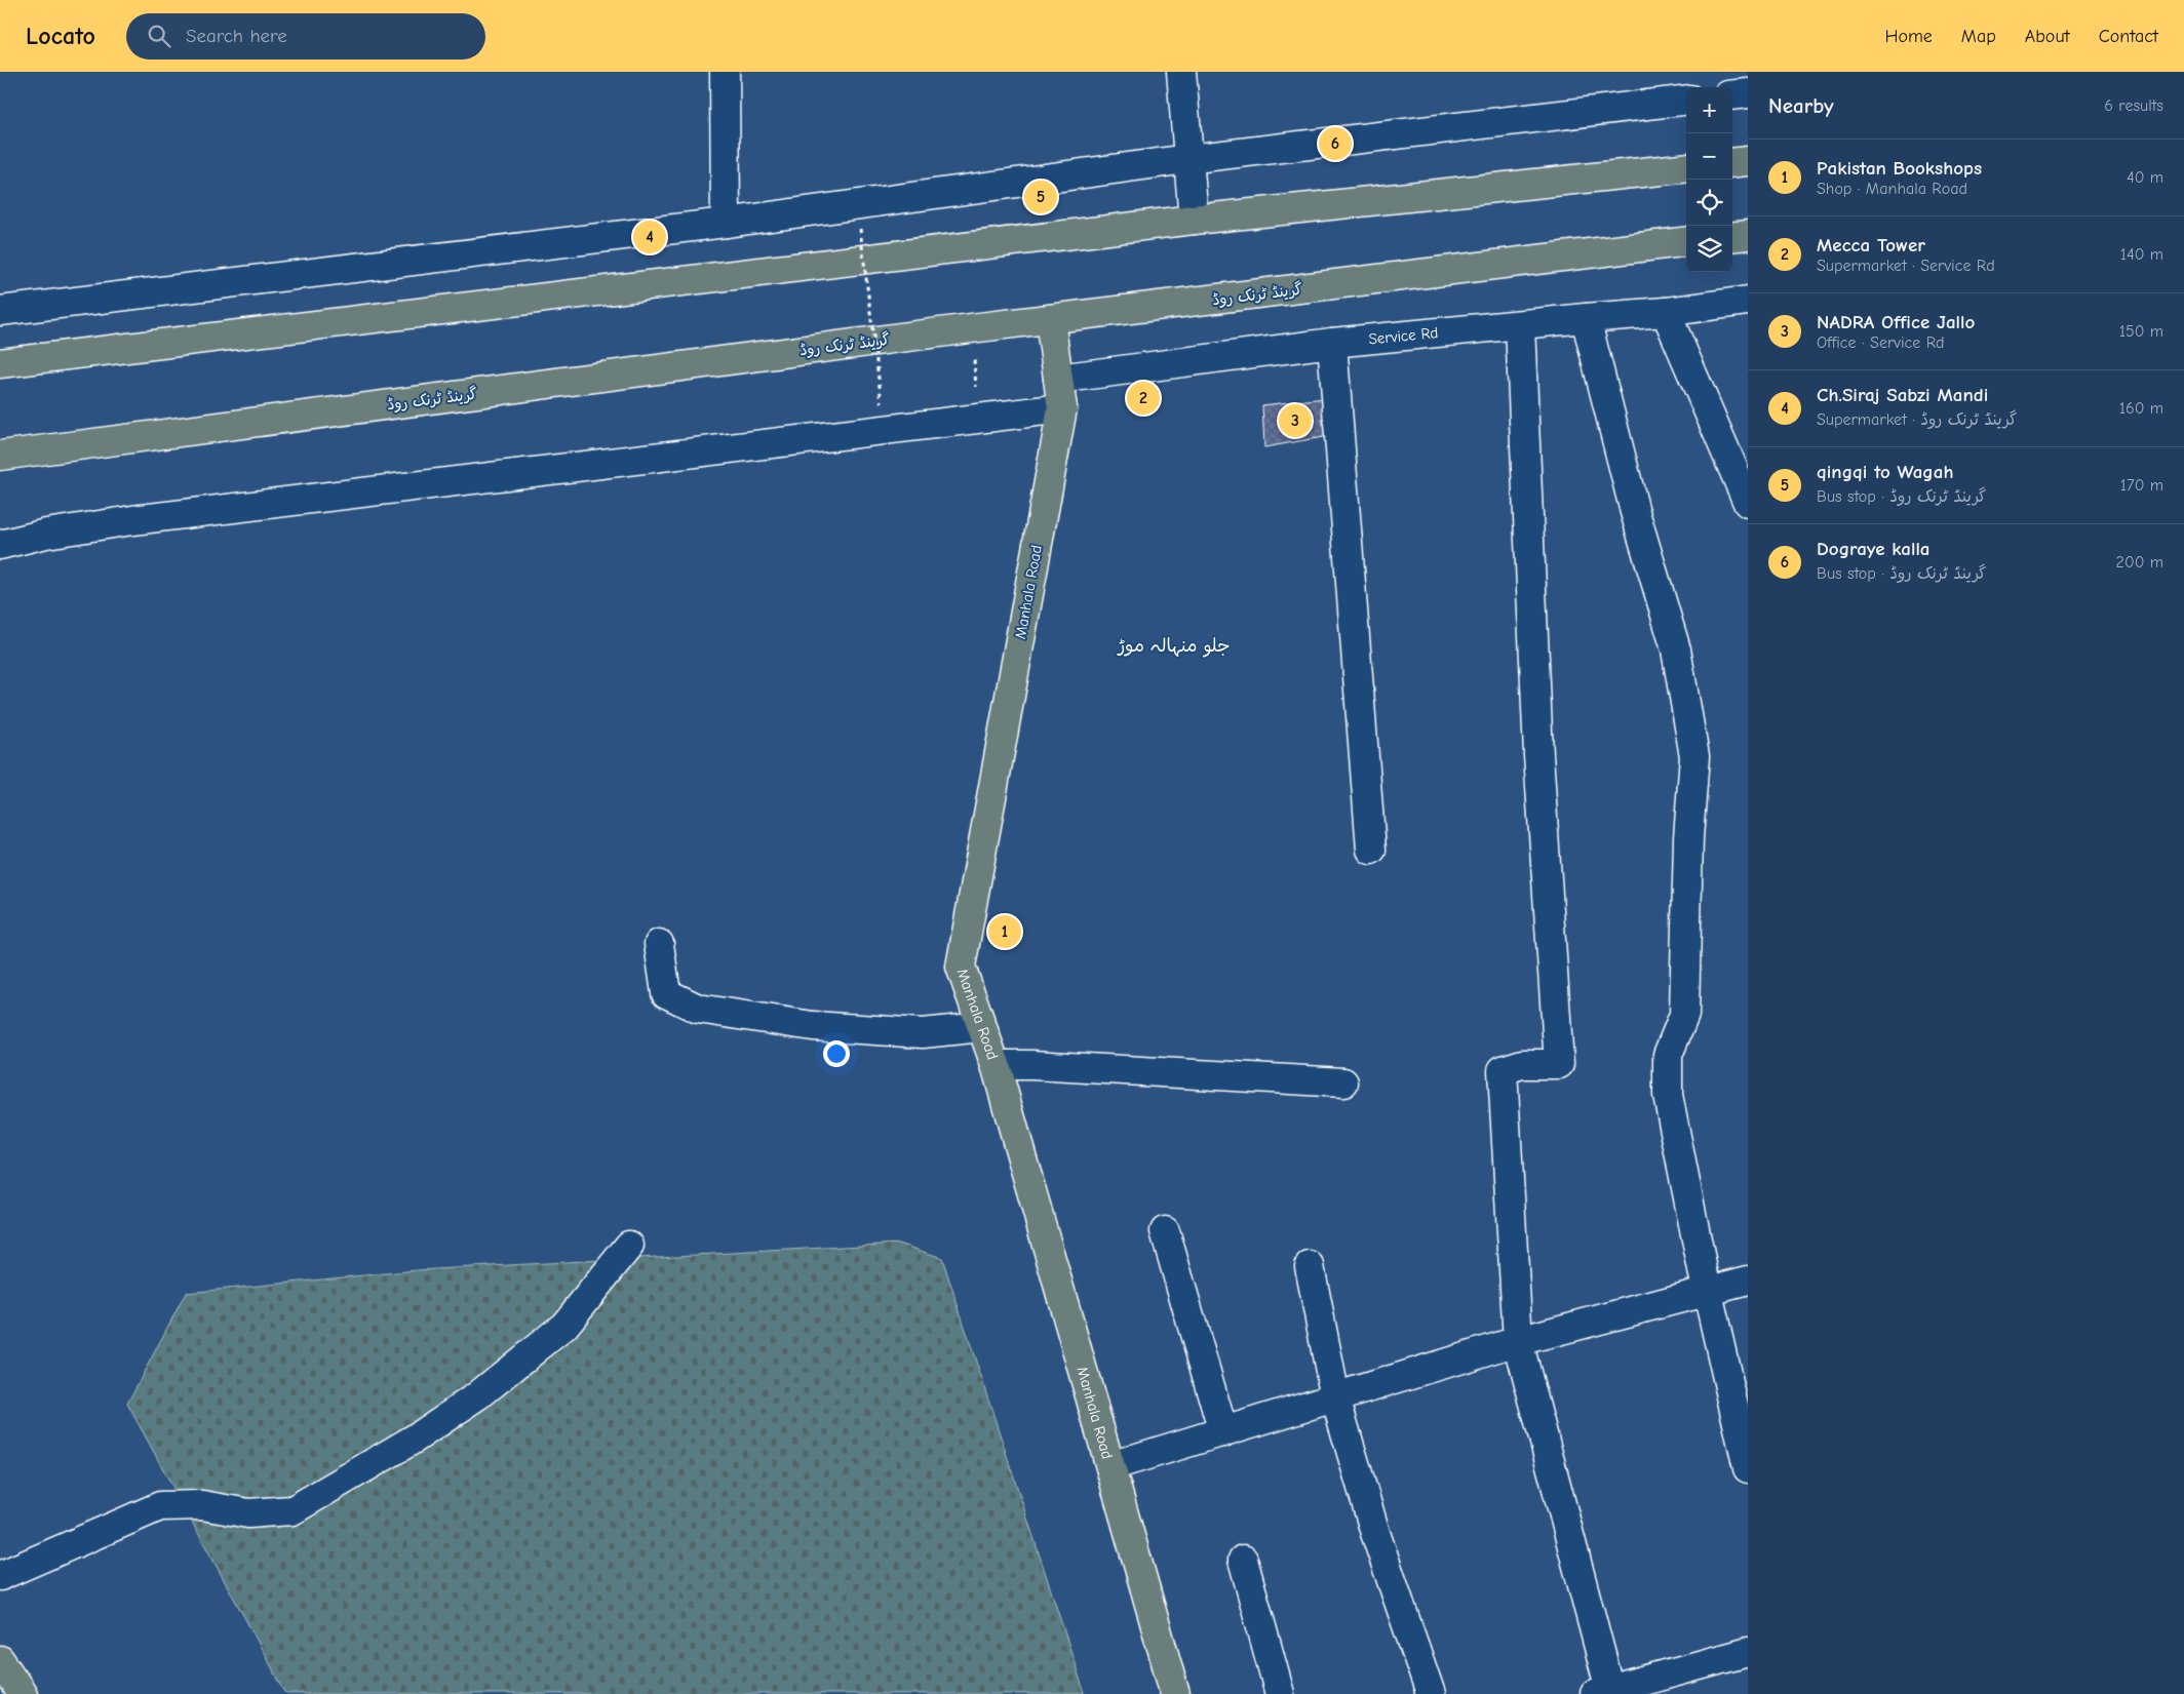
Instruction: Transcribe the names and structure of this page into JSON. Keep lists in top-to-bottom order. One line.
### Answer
{"streets":{"main road":["گرینڈ ٹرنک روڈ","Manhala Road"],"street":["Service Rd"]},"crossings":[["گرینڈ ٹرنک روڈ","Manhala Road"],["Service Rd","Manhala Road"]],"districts":["جلو منہالہ موڑ"],"page":{"header":"Locato","search":"Search here","nav":["Home","Map","About","Contact"],"heading":["Nearby","6 results"],"map_buttons":["+","−"],"pins":["6","5","4","2","3","1"],"list":[{"mark":"1","name":"Pakistan Bookshops","note":"Shop · Manhala Road","value":"40 m"},{"mark":"2","name":"Mecca Tower","note":"Supermarket · Service Rd","value":"140 m"},{"mark":"3","name":"NADRA Office Jallo","note":"Office · Service Rd","value":"150 m"},{"mark":"4","name":"Ch.Siraj Sabzi Mandi","note":"Supermarket · گرینڈ ٹرنک روڈ","value":"160 m"},{"mark":"5","name":"qingqi to Wagah","note":"Bus stop · گرینڈ ٹرنک روڈ","value":"170 m"},{"mark":"6","name":"Dograye kalla","note":"Bus stop · گرینڈ ٹرنک روڈ","value":"200 m"}]}}
